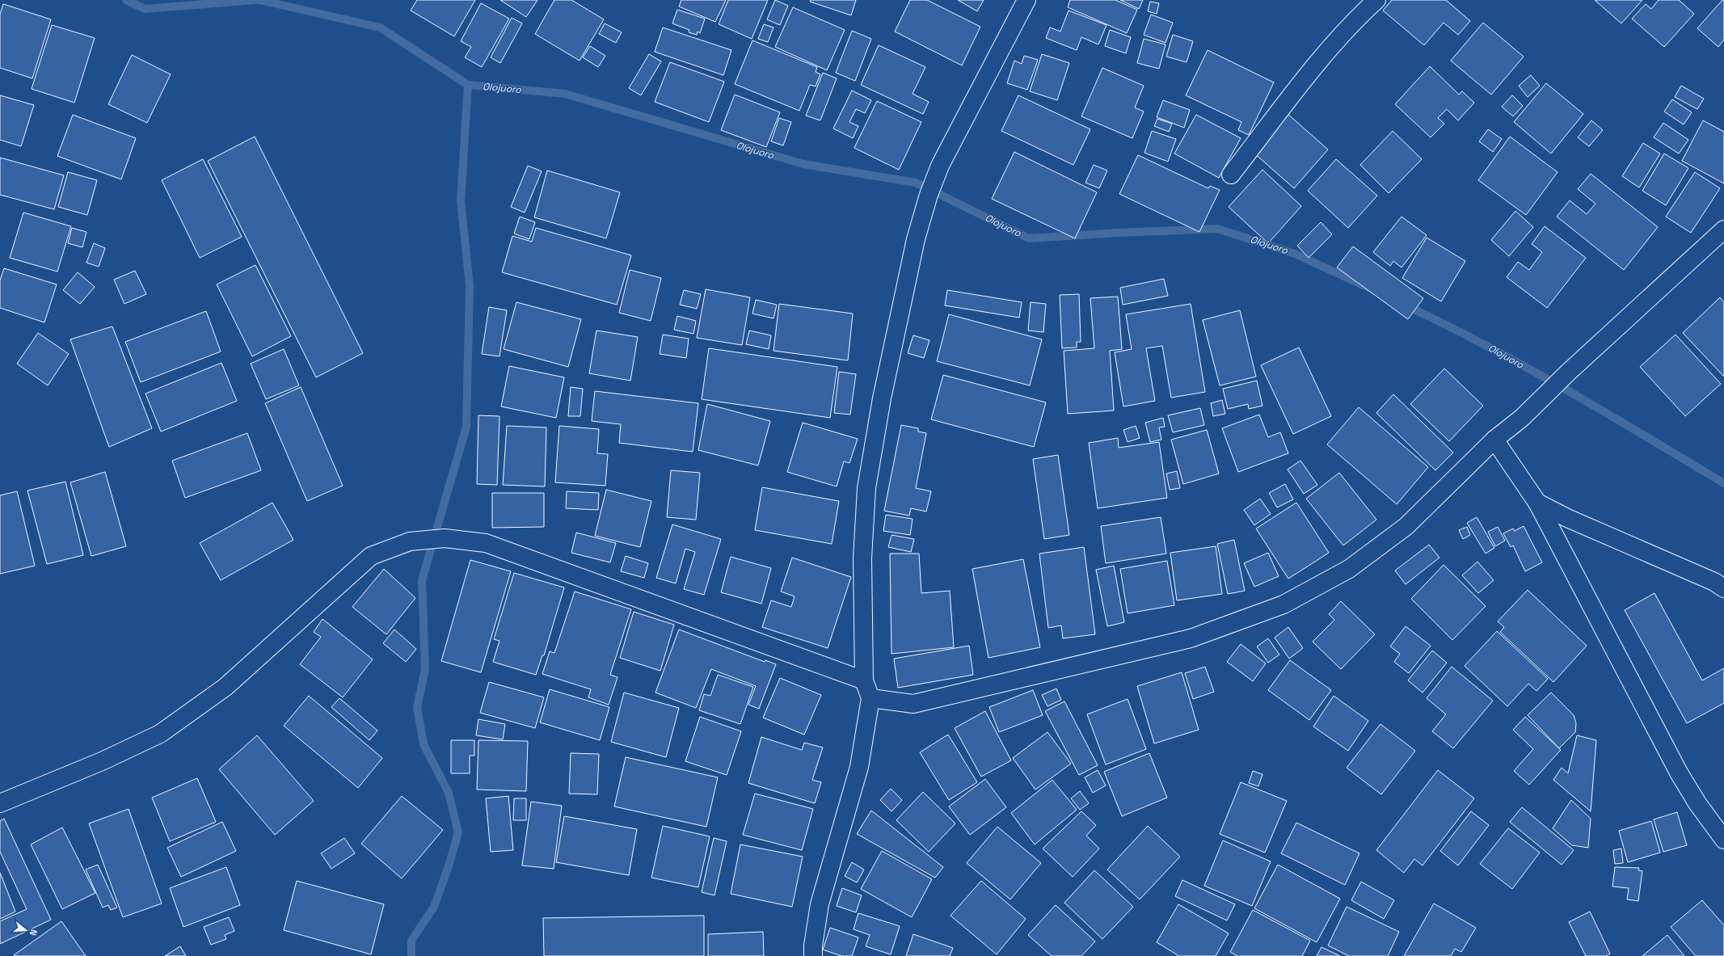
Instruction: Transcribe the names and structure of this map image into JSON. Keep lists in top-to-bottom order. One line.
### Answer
{"water":["Olojuoro"],"north":"right"}
